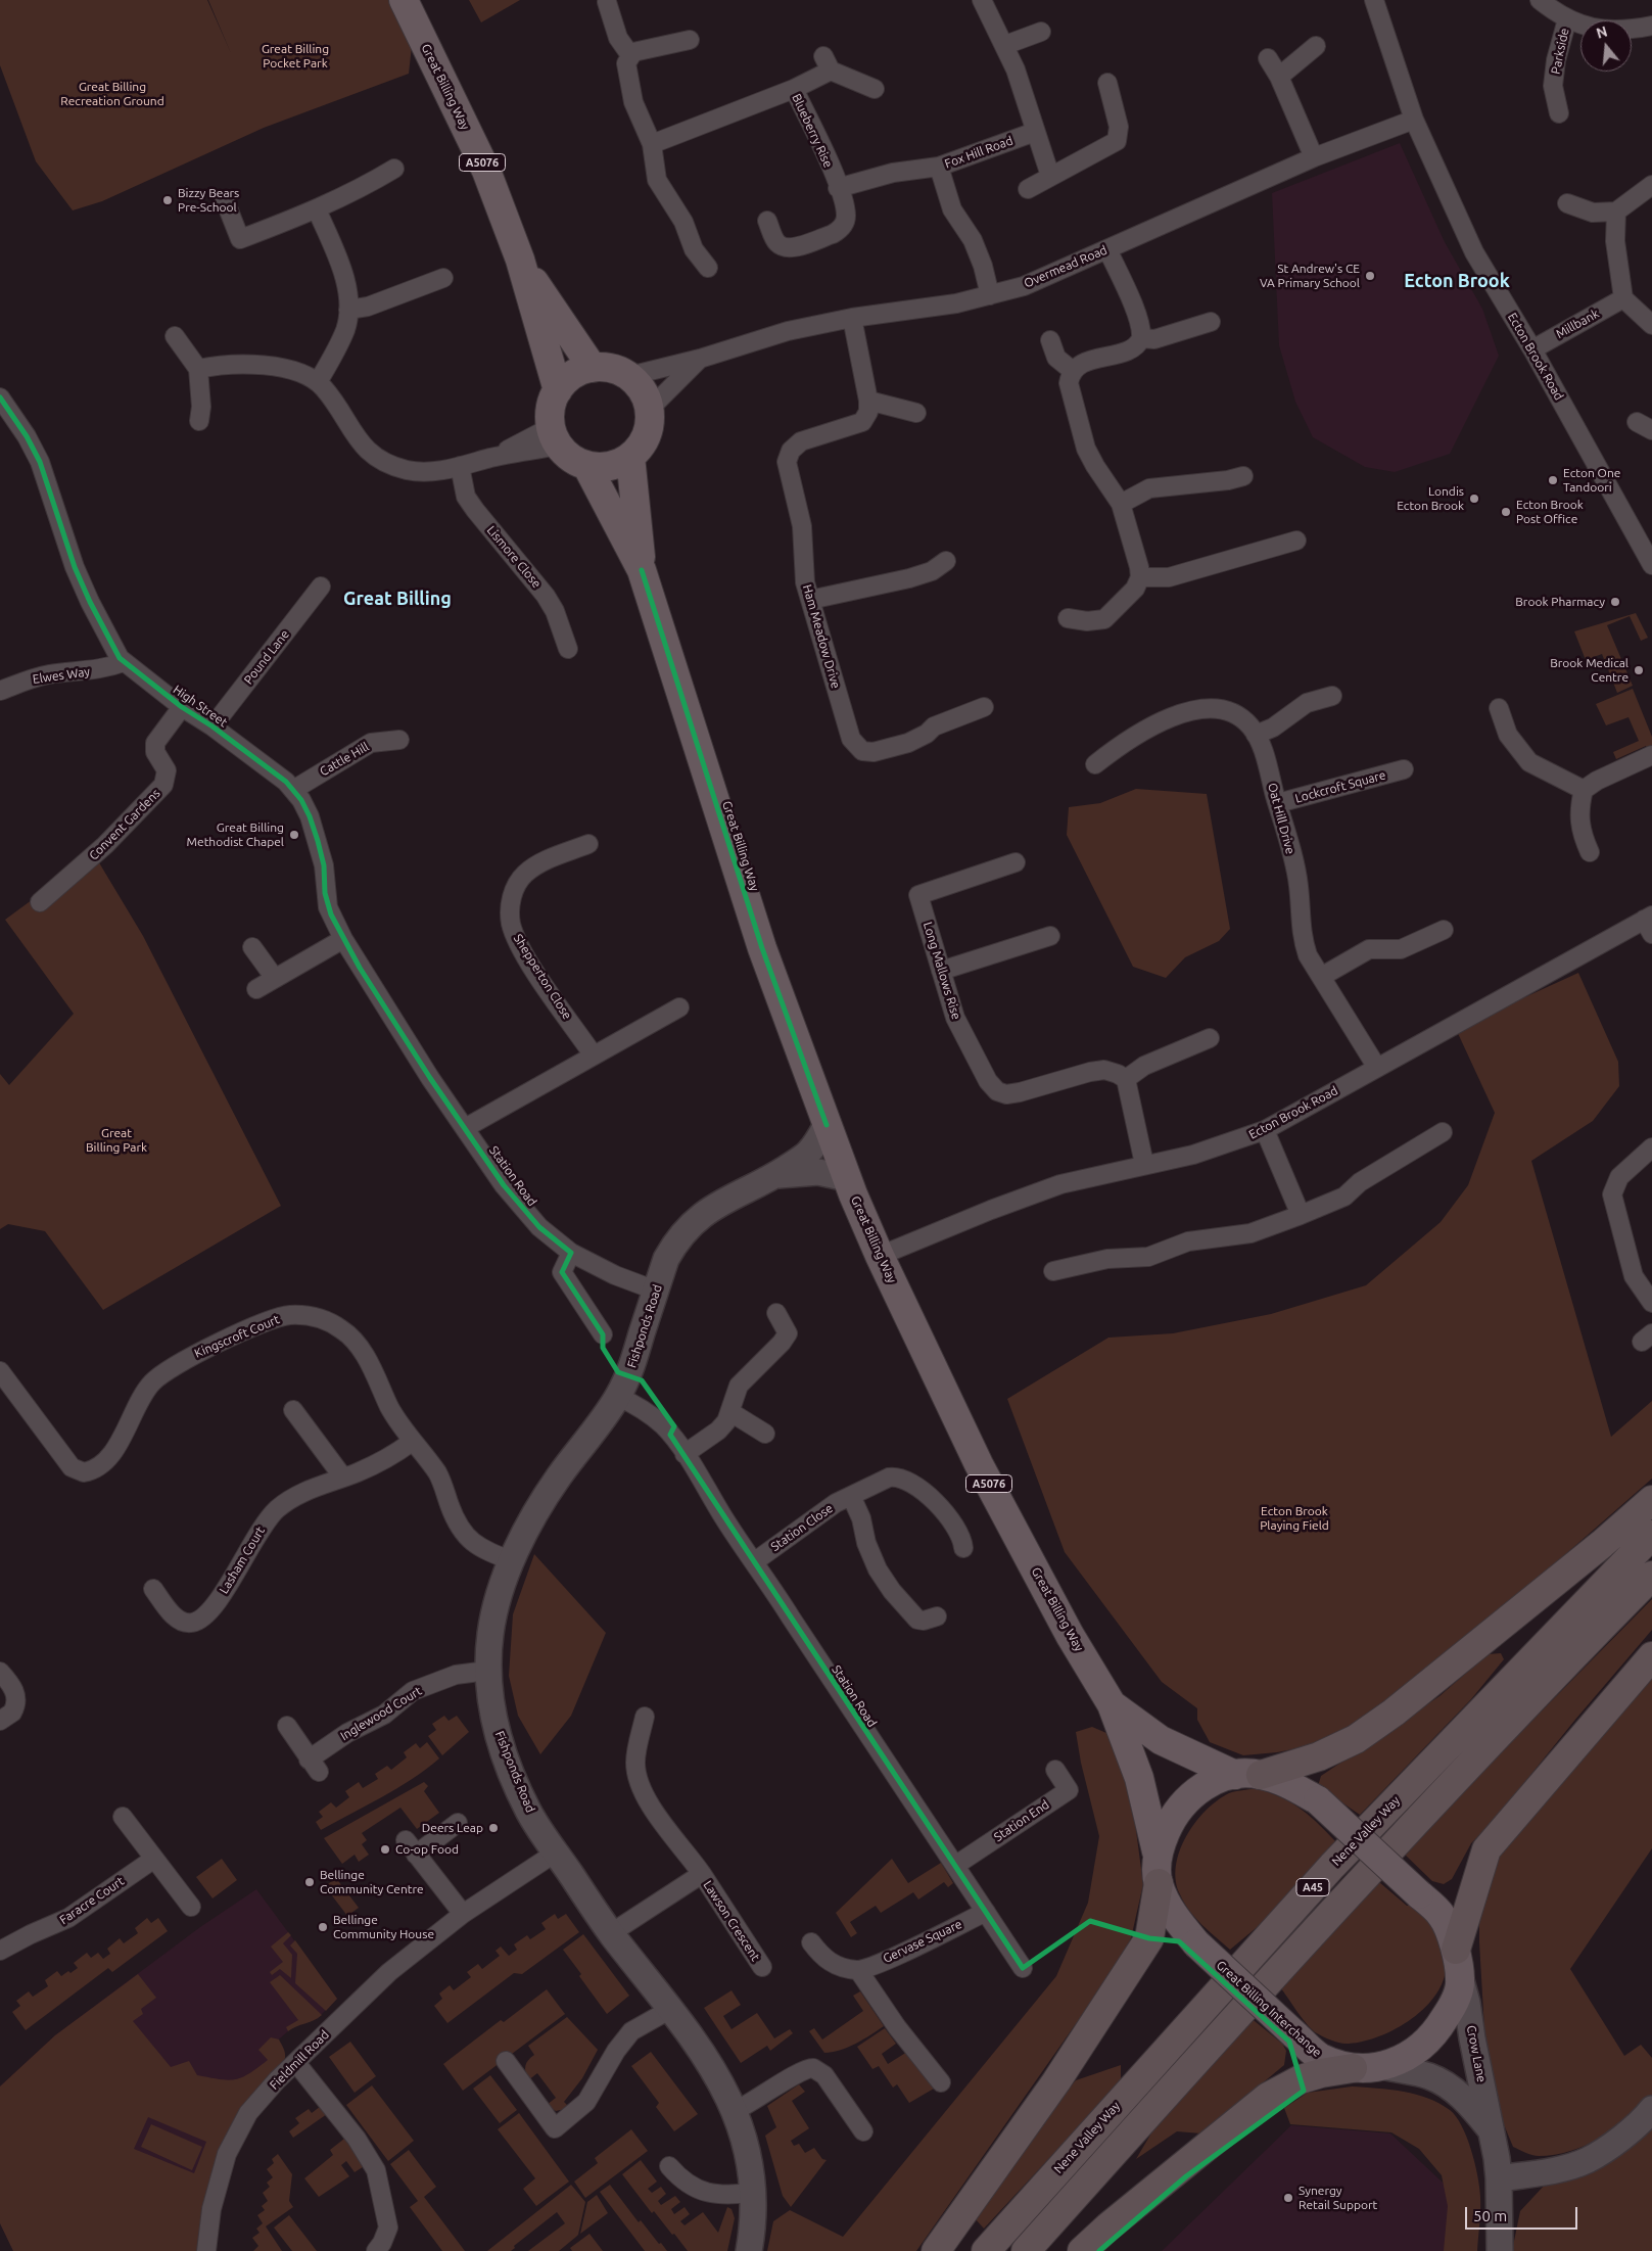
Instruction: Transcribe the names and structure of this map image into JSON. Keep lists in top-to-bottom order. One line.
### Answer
{"streets":{"highway":["Nene Valley Way","A45"],"main road":["Great Billing Way","A5076","Great Billing Interchange"],"street":["Parkside","Blueberry Rise","Fox Hill Road","Overmead Road","Millbank","Ecton Brook Road","Lismore Close","Ham Meadow Drive","Pound Lane","Elwes Way","High Street","Cattle Hill","Lockcroft Square","Oat Hill Drive","Convent Gardens","Long Mallows Rise","Shepperton Close","Station Road","Fishponds Road","Kingscroft Court","Station Close","Lasham Court","Inglewood Court","Station End","Faracre Court","Lawson Crescent","Gervase Square","Crow Lane","Fieldmill Road"]},"crossings":[["Great Billing Way","Overmead Road"],["Great Billing Way","Ecton Brook Road"],["Great Billing Way","Fishponds Road"],["Great Billing Way","Great Billing Interchange"],["Fox Hill Road","Overmead Road"],["Overmead Road","Ecton Brook Road"],["Millbank","Ecton Brook Road"],["Ecton Brook Road","Oat Hill Drive"],["Pound Lane","High Street"],["Elwes Way","High Street"],["High Street","Cattle Hill"],["High Street","Convent Gardens"],["High Street","Station Road"],["Lockcroft Square","Oat Hill Drive"],["Station Road","Fishponds Road"],["Station Road","Station Close"],["Station Road","Station End"],["Station Road","Gervase Square"],["Fishponds Road","Kingscroft Court"],["Fishponds Road","Inglewood Court"],["Fishponds Road","Lawson Crescent"],["Fishponds Road","Fieldmill Road"],["Kingscroft Court","Lasham Court"],["Great Billing Interchange","Crow Lane"]],"districts":["Ecton Brook","Great Billing"],"parks":["Great Billing Pocket Park","Great Billing Recreation Ground","Great Billing Park","Ecton Brook Playing Field"],"places":["Bizzy Bears Pre-School","St Andrew's CE VA Primary School","Ecton One Tandoori","Londis Ecton Brook","Ecton Brook Post Office","Brook Pharmacy","Brook Medical Centre","Great Billing Methodist Chapel","Deers Leap","Co-op Food","Bellinge Community Centre","Bellinge Community House","Synergy Retail Support"],"scale_bar":"50 m","north":"top"}
